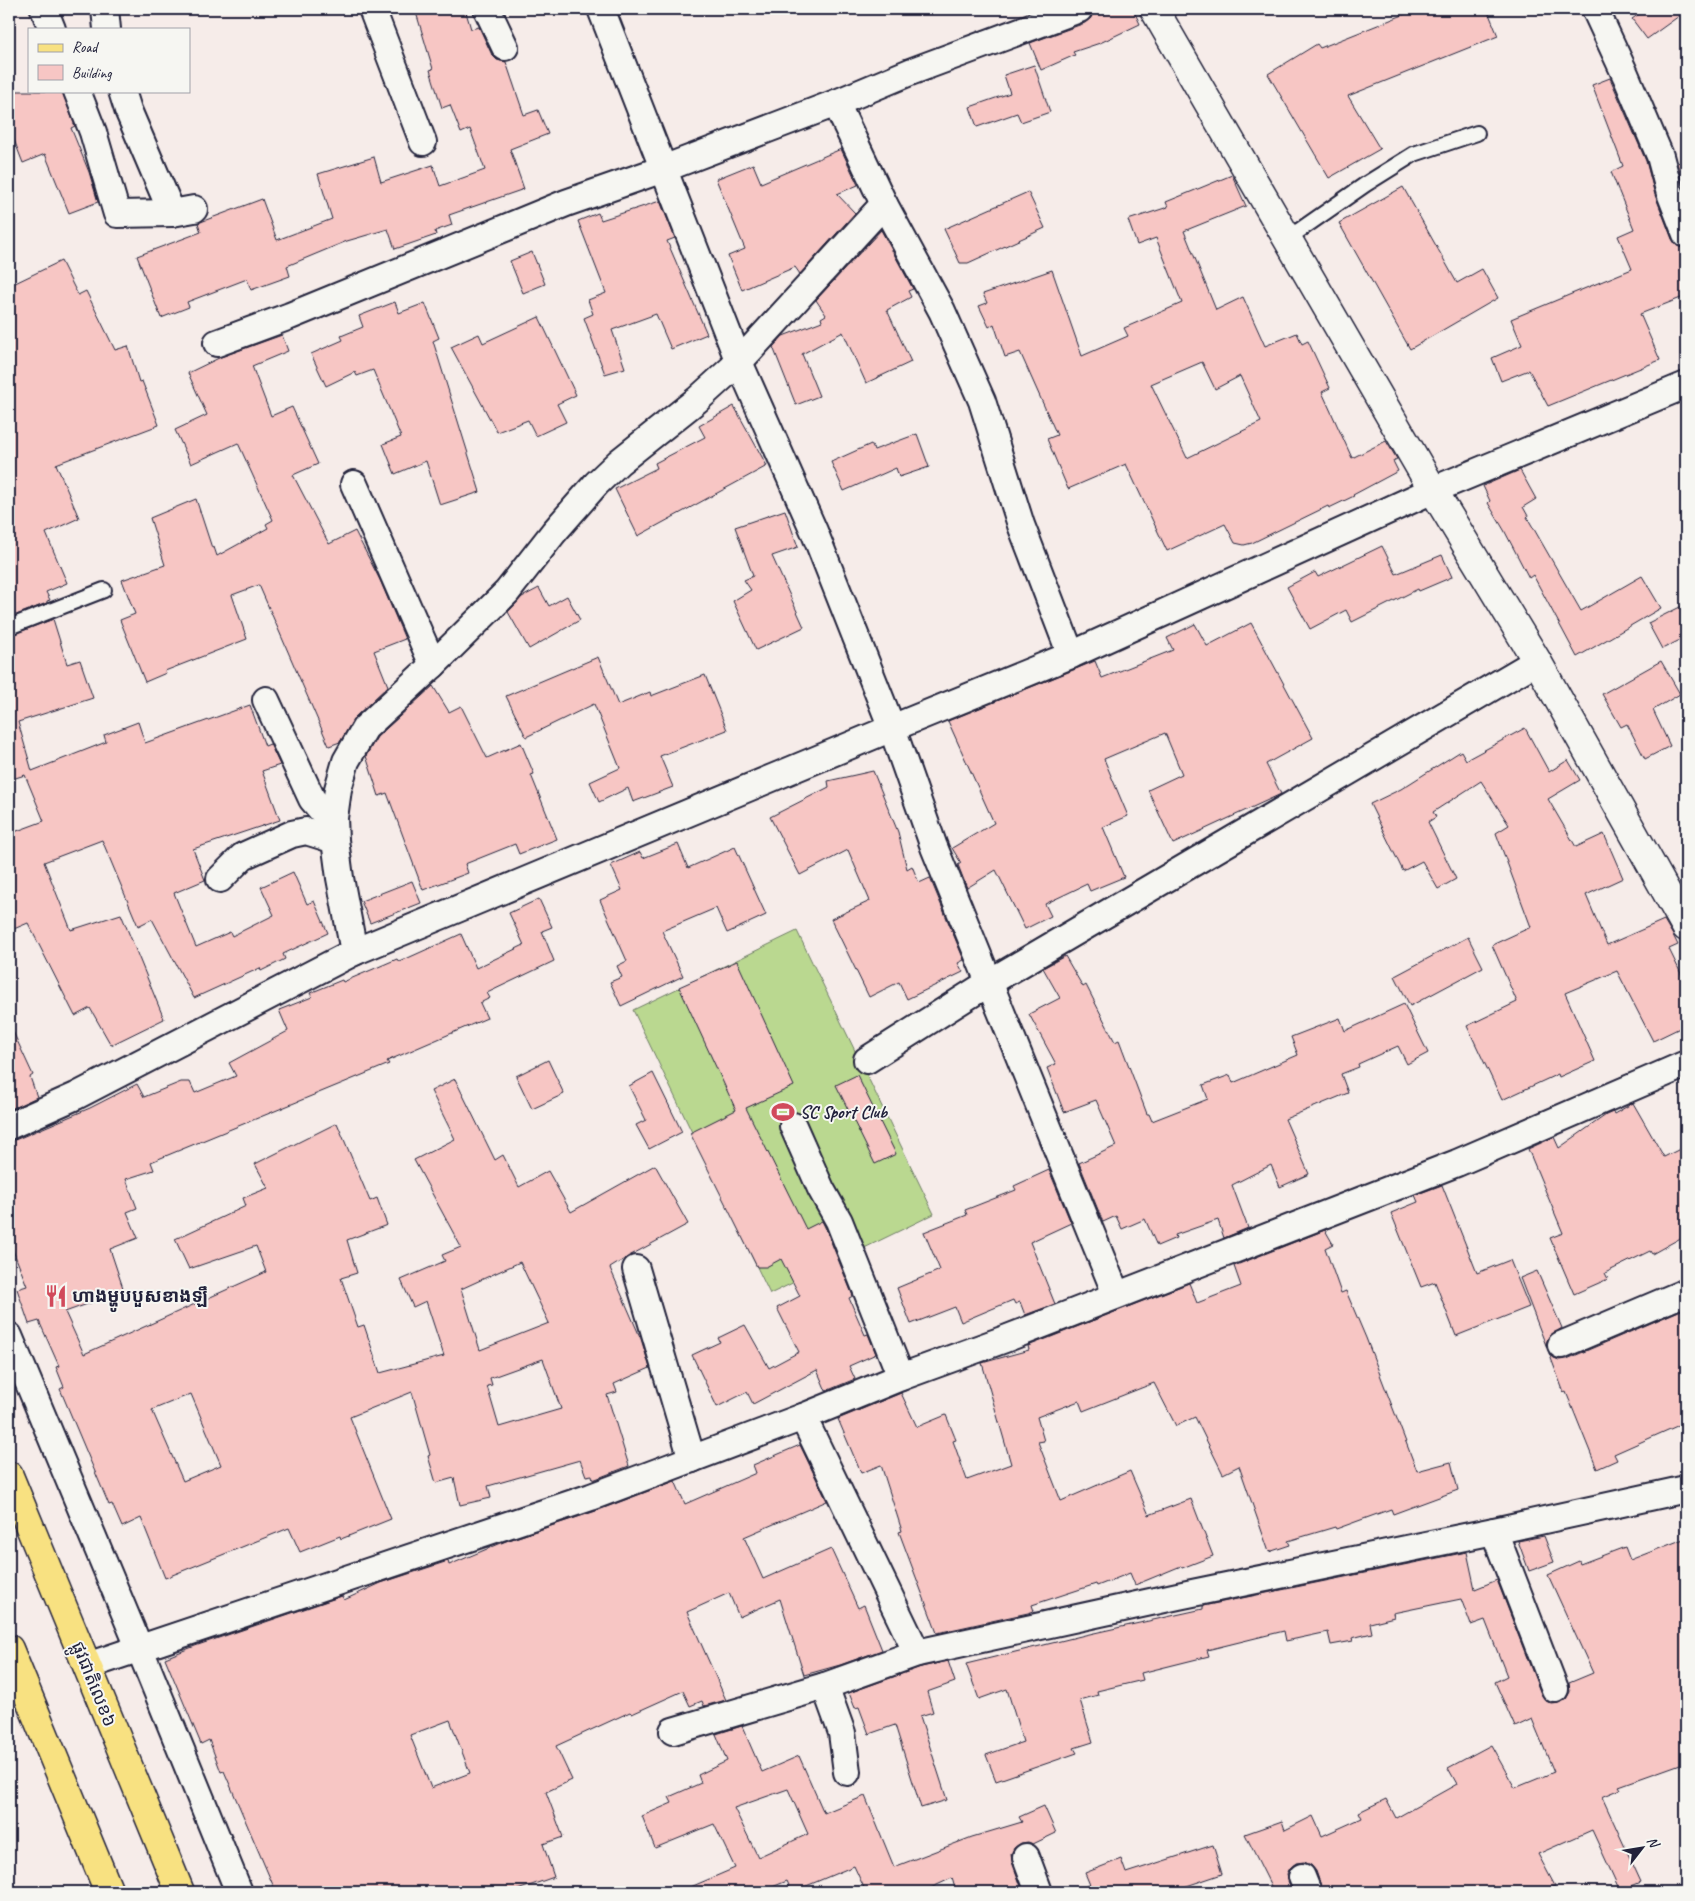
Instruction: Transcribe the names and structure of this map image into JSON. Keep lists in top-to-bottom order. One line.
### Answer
{"streets":{"main road":["ផ្លូវជាតិលេខ៦"]},"places":{"sports":["SC Sport Club"],"restaurant":["ហាងម្ហូបបួសខាងឡឹ"]},"legend":["Road","Building"],"north":"top right"}
